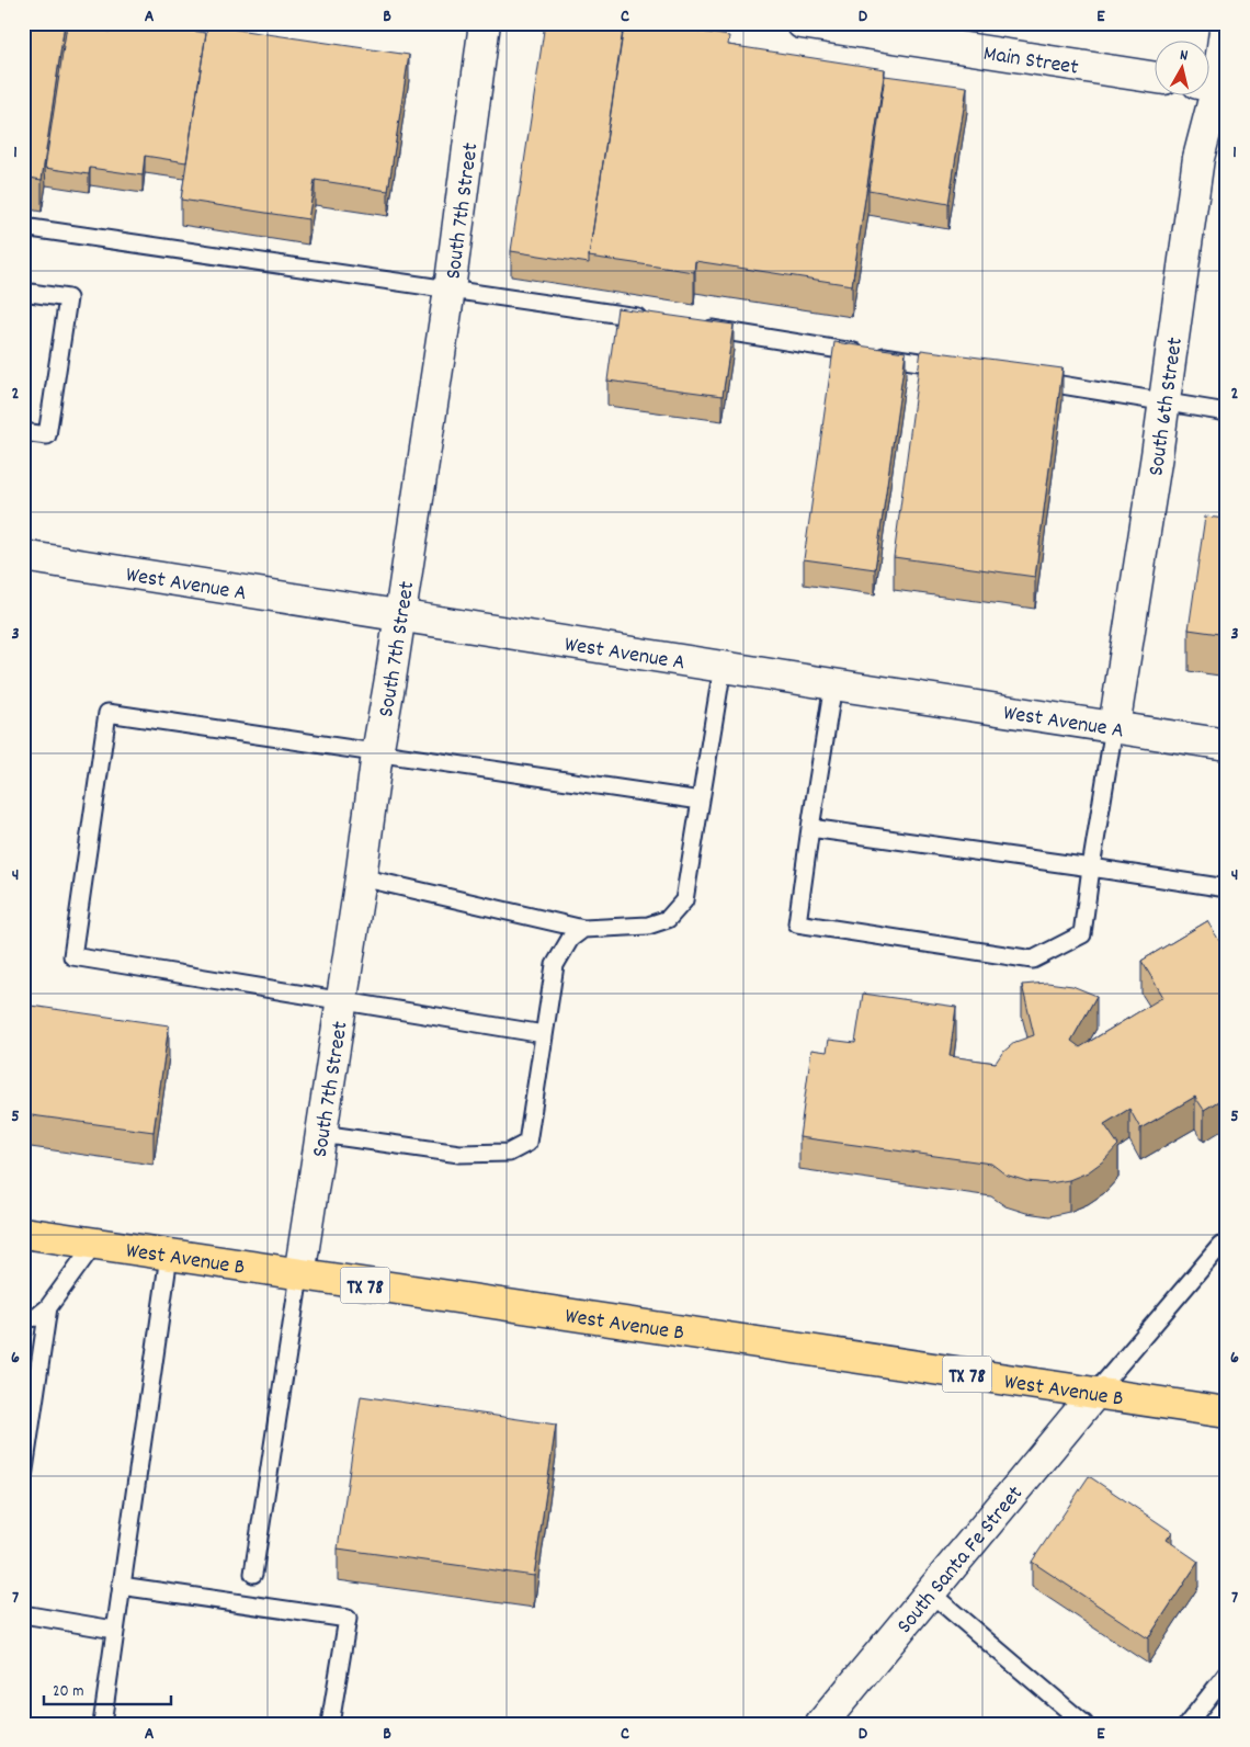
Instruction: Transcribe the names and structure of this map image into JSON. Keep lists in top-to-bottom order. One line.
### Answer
{"streets":{"main road":["West Avenue B","TX 78"],"street":["Main Street","South 7th Street","South 6th Street","West Avenue A","South Santa Fe Street"]},"crossings":[["South 7th Street","West Avenue A"],["South 7th Street","West Avenue B"],["South 6th Street","West Avenue A"],["West Avenue B","South Santa Fe Street"]],"scale_bar":"20 m","north":"top","grid":{"columns":["A","B","C","D","E"],"rows":["1","2","3","4","5","6","7"]}}
